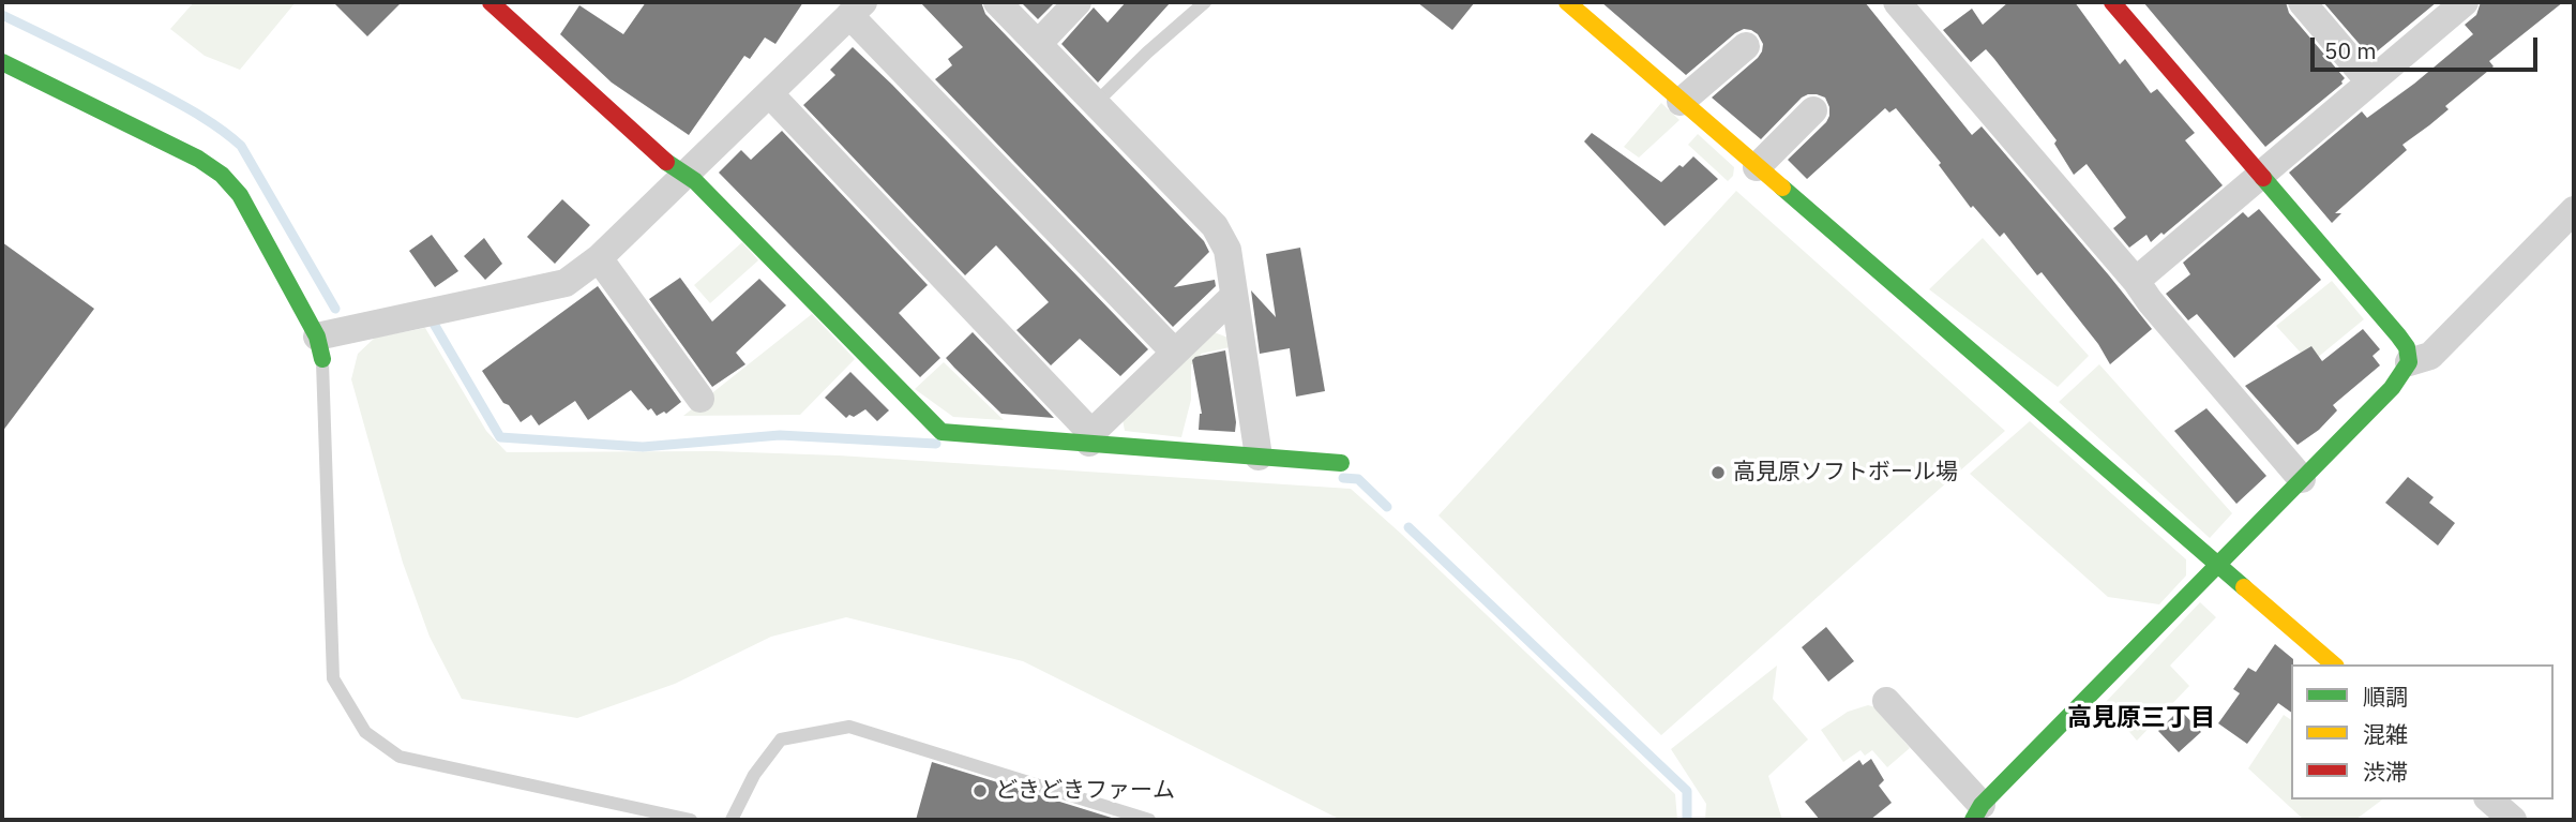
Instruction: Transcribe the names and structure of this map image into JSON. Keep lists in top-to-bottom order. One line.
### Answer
{"districts":["高見原三丁目"],"places":["高見原ソフトボール場","どきどきファーム"],"legend":["順調","混雑","渋滞"],"scale_bar":"50 m"}
